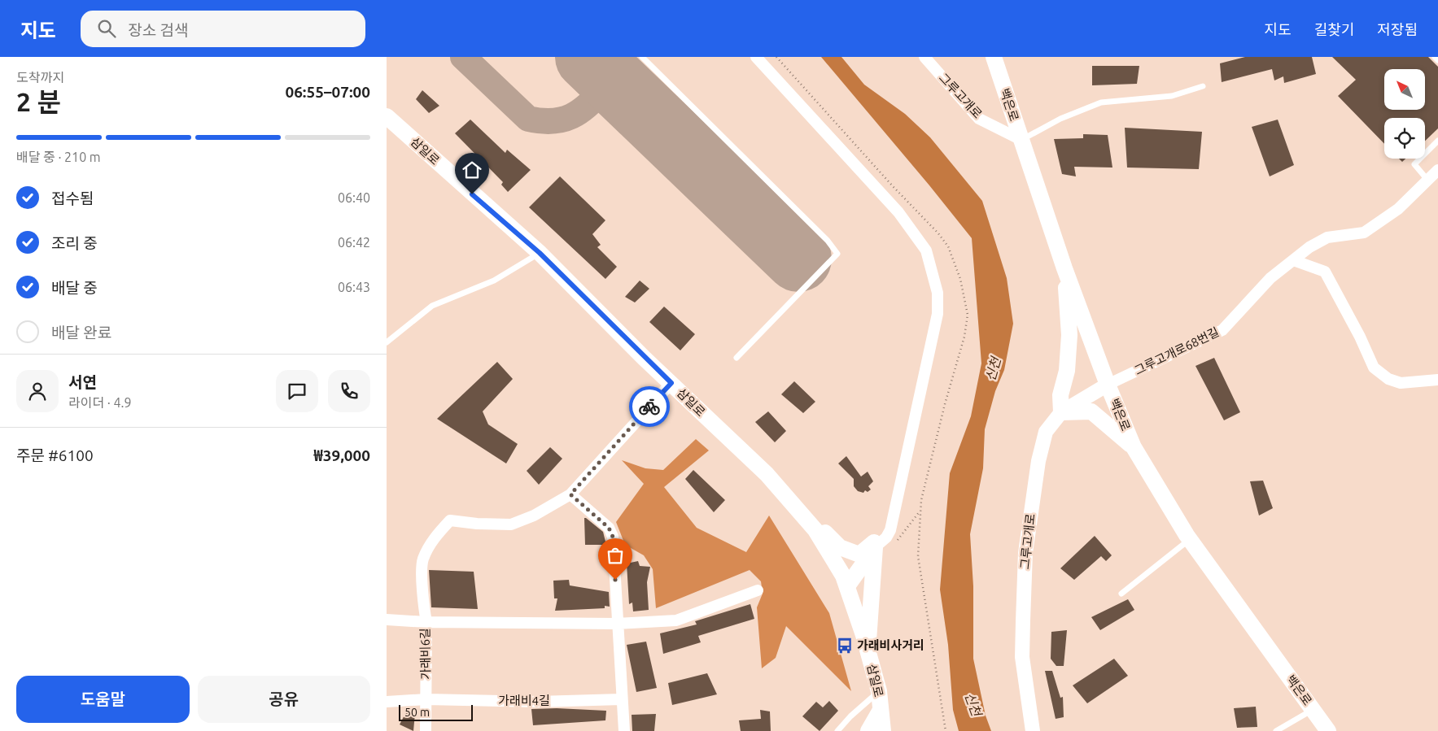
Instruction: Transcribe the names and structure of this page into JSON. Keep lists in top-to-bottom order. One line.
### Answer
{"streets":{"main road":["백은로","삼일로"],"street":["그루고개로","그루고개로68번길","가래비6길","가래비4길"]},"crossings":[["그루고개로","백은로"],["그루고개로","그루고개로68번길"],["백은로","그루고개로68번길"],["가래비6길","가래비4길"]],"water":["신천"],"places":{"bus stop":["가래비사거리"]},"scale_bar":"50 m","north":"top left","page":{"header":"지도","search":"장소 검색","nav":["지도","길찾기","저장됨"],"heading":["2 분","도착까지","06:55–07:00"],"panel":["서연","라이더 · 4.9","주문 #6100","₩39,000"],"bar":"배달 중 · 210 m","list":[["접수됨","06:40"],["조리 중","06:42"],["배달 중","06:43"],"배달 완료"],"buttons":["도움말","공유"],"scale":"50 m"}}
